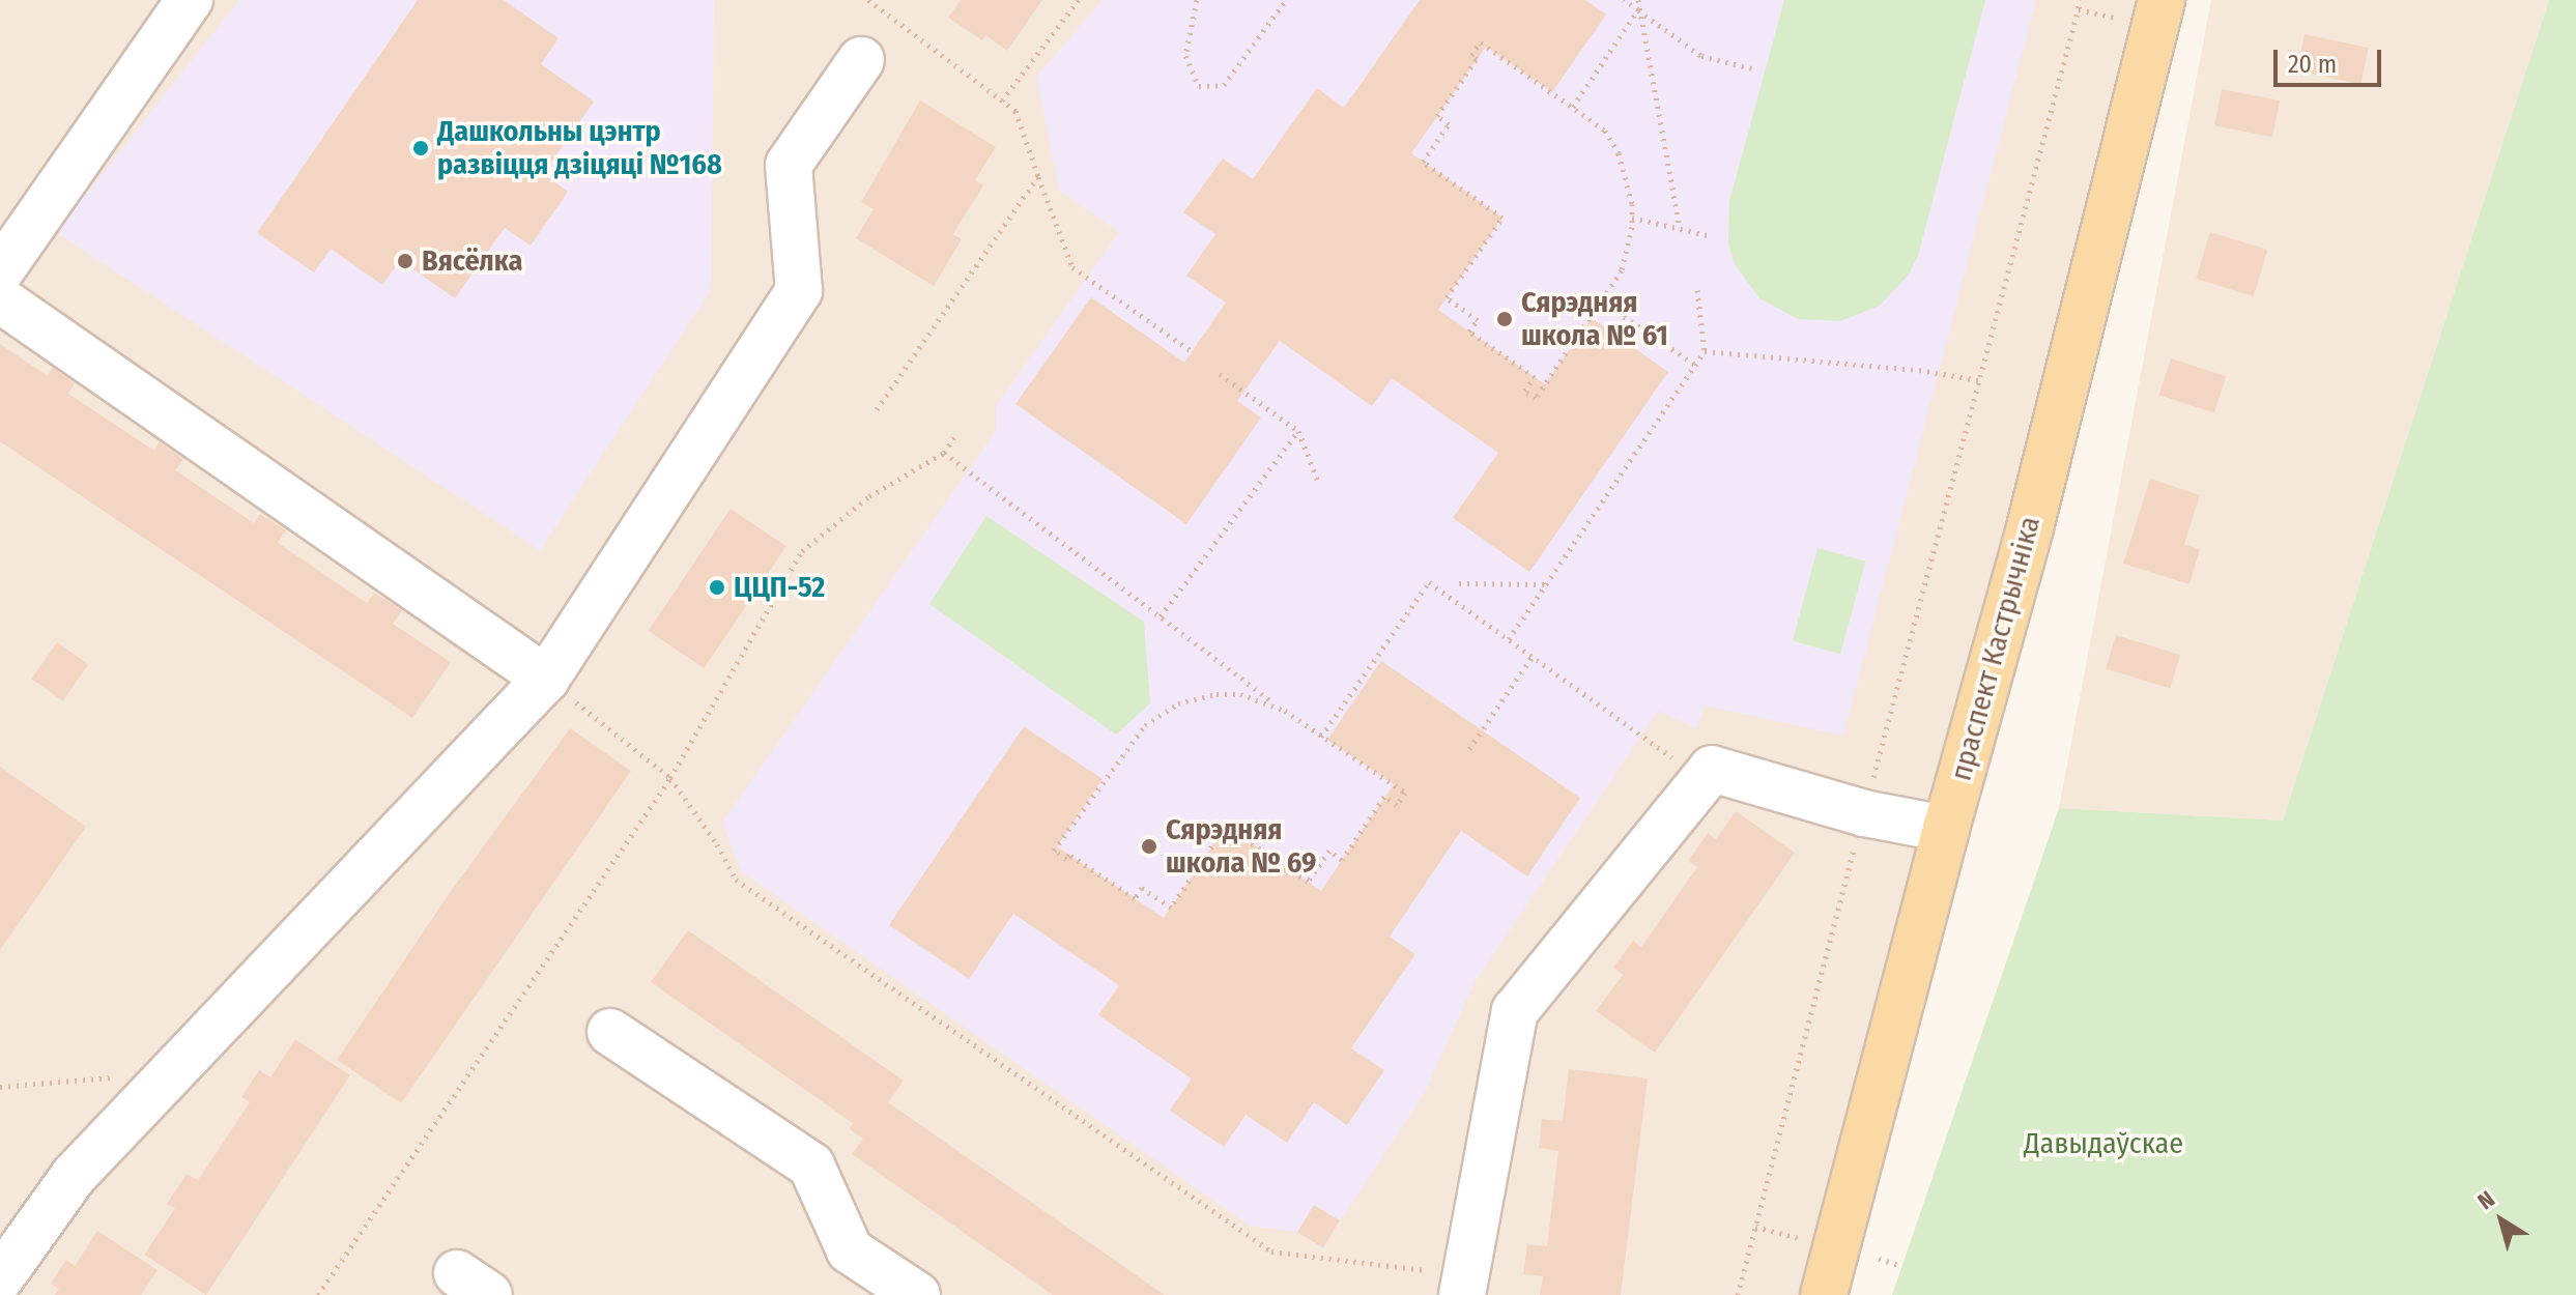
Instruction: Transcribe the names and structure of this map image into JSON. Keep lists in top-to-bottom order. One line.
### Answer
{"streets":{"main road":["праспект Кастрычніка"]},"parks":["Давыдаўскае"],"places":["Дашкольны цэнтр развіцця дзіцяці №168","Вясёлка","Сярэдняя школа № 61","ЦЦП-52","Сярэдняя школа № 69"],"scale_bar":"20 m","north":"top left"}
